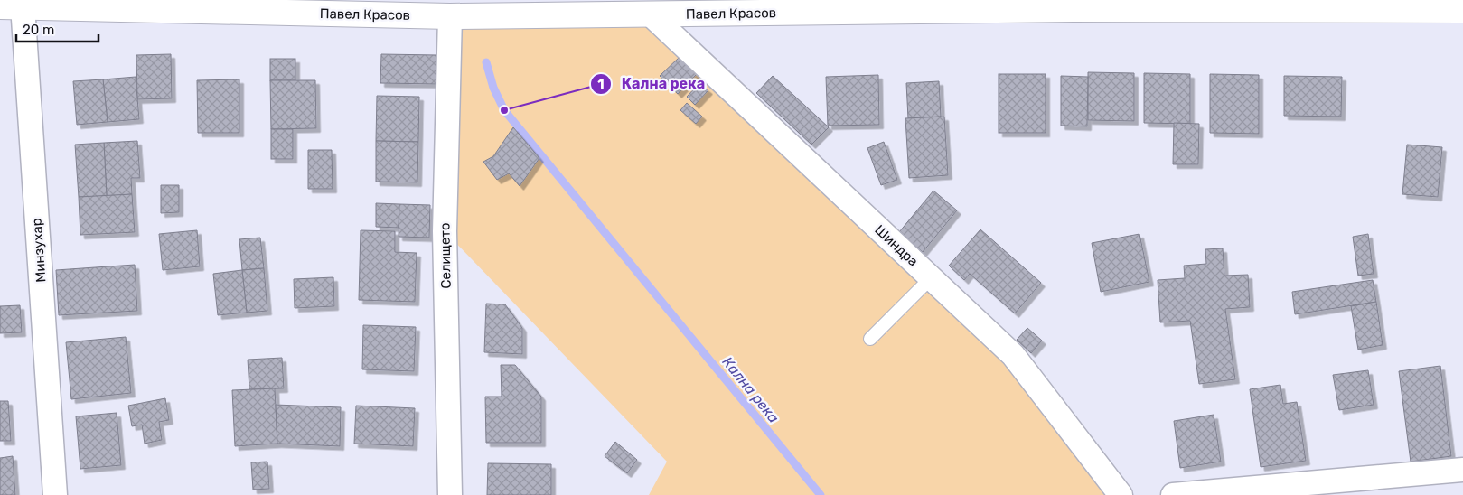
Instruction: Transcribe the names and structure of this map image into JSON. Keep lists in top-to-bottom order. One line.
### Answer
{"streets":{"street":["Павел Красов","Шиндра","Минзухар","Селището"]},"crossings":[["Павел Красов","Шиндра"],["Павел Красов","Минзухар"],["Павел Красов","Селището"]],"water":["Кална река"],"places":["Кална река"],"scale_bar":"20 m"}
